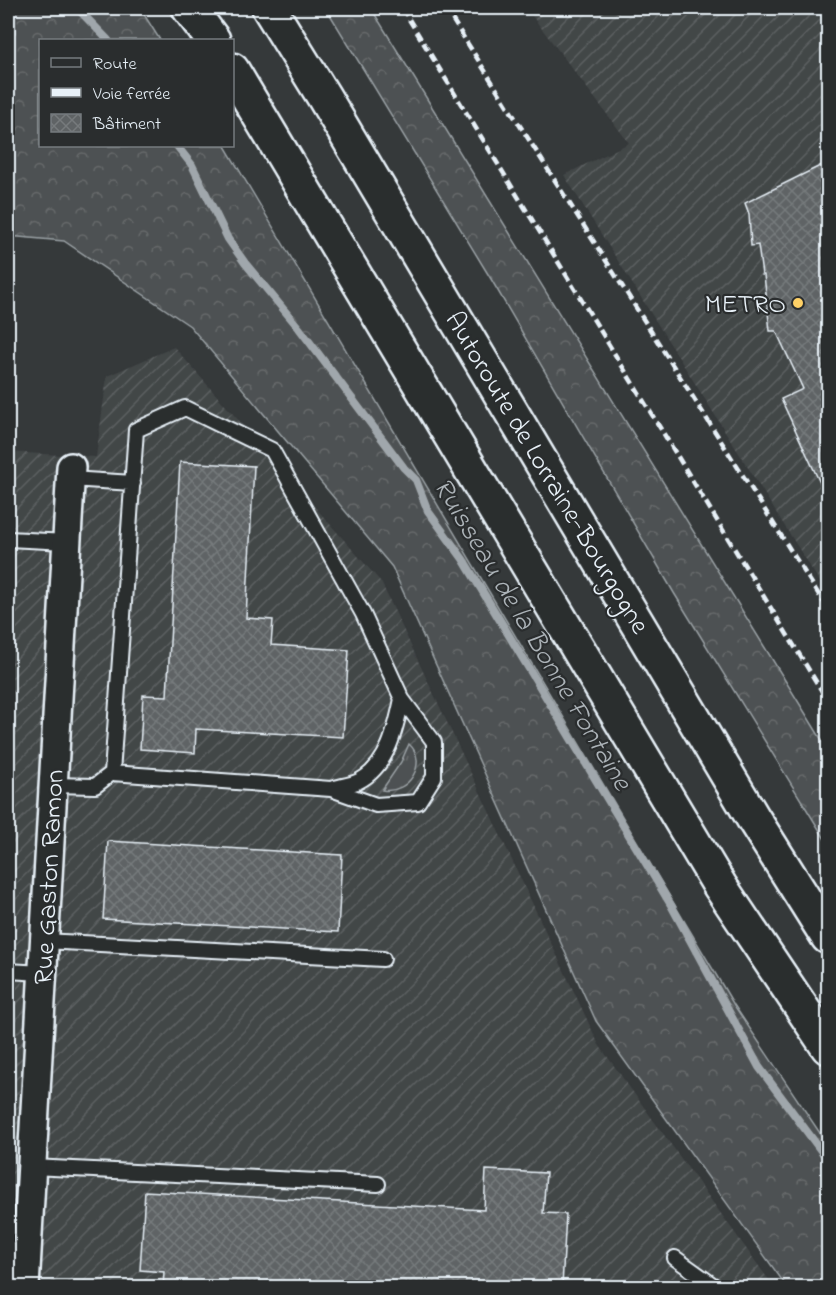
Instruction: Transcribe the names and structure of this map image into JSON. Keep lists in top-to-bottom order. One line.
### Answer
{"streets":{"highway":["Autoroute de Lorraine-Bourgogne"],"street":["Rue Gaston Ramon"]},"water":["Ruisseau de la Bonne Fontaine"],"places":["METRO"],"legend":["Route","Voie ferrée","Bâtiment"]}
